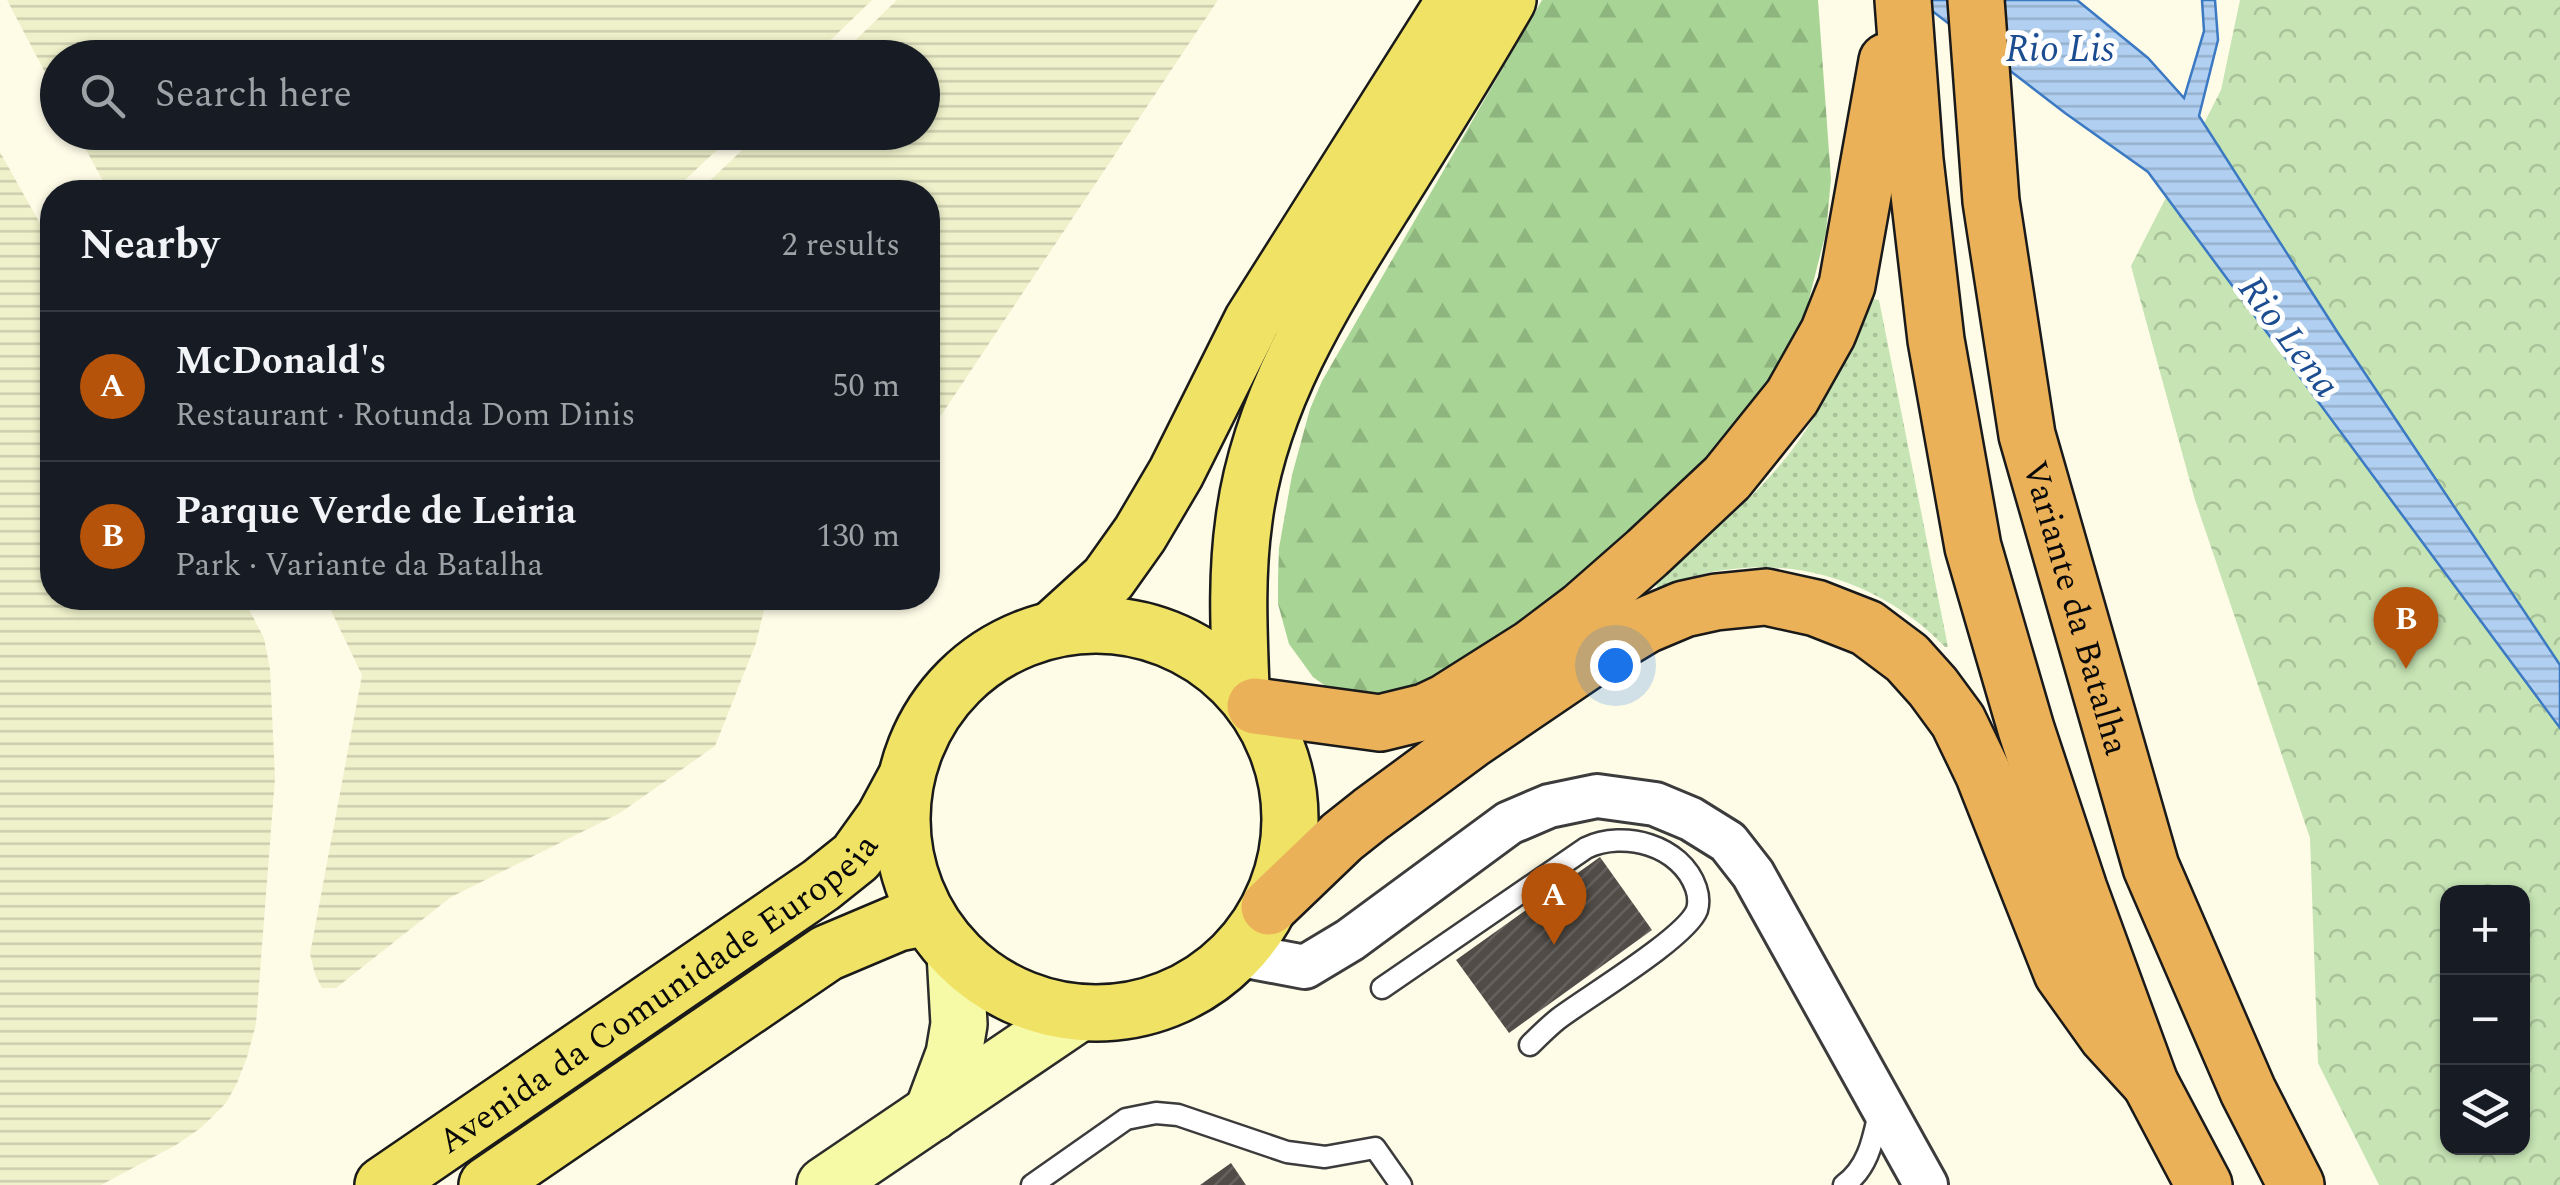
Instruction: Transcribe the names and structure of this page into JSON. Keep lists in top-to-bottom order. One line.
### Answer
{"streets":{"highway":["Variante da Batalha"],"main road":["Avenida da Comunidade Europeia"]},"water":["Rio Lis","Rio Lena"],"page":{"search":"Search here","heading":["Nearby","2 results"],"list":[{"mark":"A","name":"McDonald's","note":"Restaurant · Rotunda Dom Dinis","value":"50 m"},{"mark":"B","name":"Parque Verde de Leiria","note":"Park · Variante da Batalha","value":"130 m"}],"pins":["B","A"],"map_buttons":["+","−"]}}
